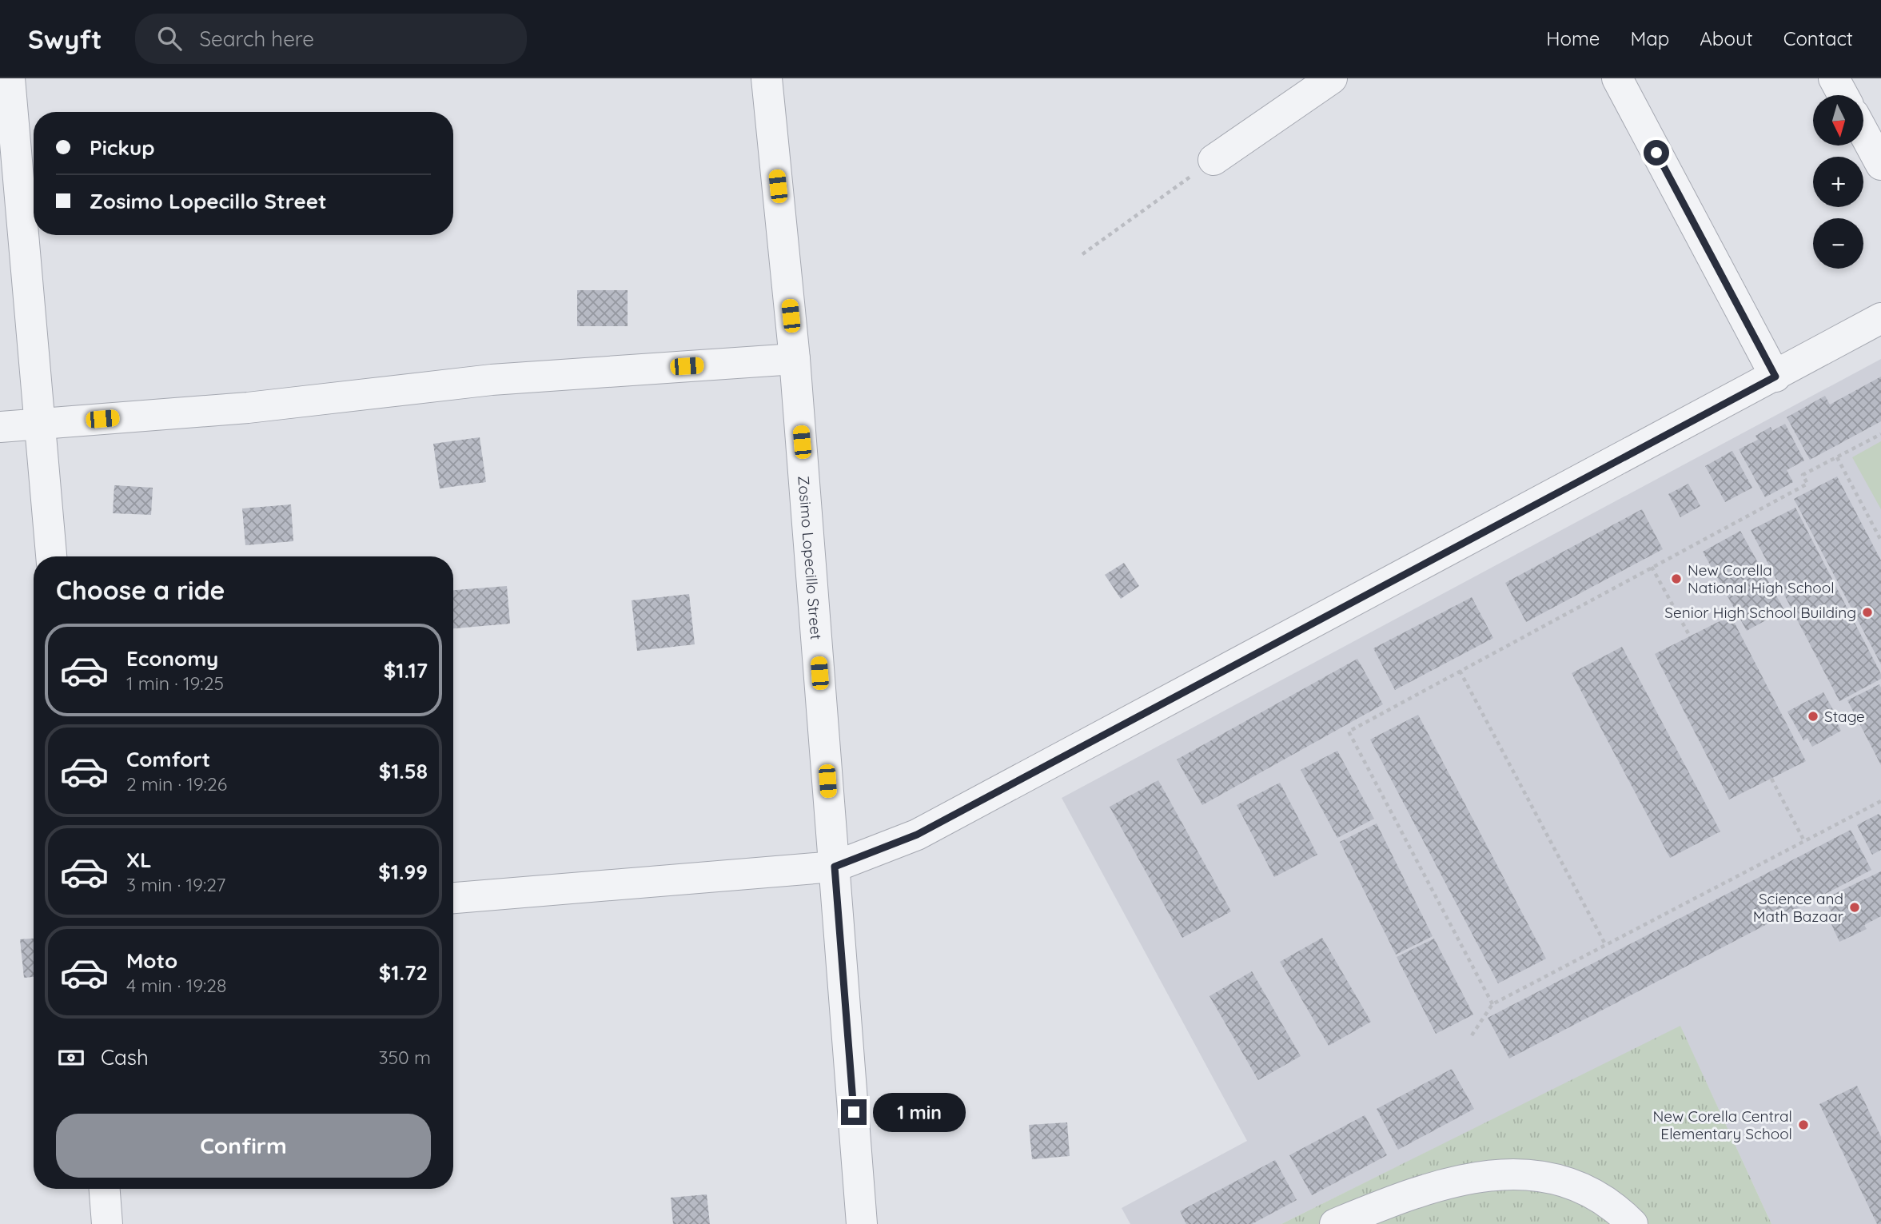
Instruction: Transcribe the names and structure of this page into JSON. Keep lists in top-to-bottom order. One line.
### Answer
{"streets":{"street":["Zosimo Lopecillo Street"]},"places":["New Corella National High School","Senior High School Building","Stage","Science and Math Bazaar","New Corella Central Elementary School"],"north":"bottom","page":{"header":"Swyft","search":"Search here","nav":["Home","Map","About","Contact"],"map_buttons":["+","−"],"banner":["Pickup","Zosimo Lopecillo Street"],"heading":"Choose a ride","list":[{"name":"Economy","note":"1 min · 19:25","value":"$1.17"},{"name":"Comfort","note":"2 min · 19:26","value":"$1.58"},{"name":"XL","note":"3 min · 19:27","value":"$1.99"},{"name":"Moto","note":"4 min · 19:28","value":"$1.72"}],"pay":["Cash","350 m"],"bubble":"1 min","buttons":"Confirm"}}
